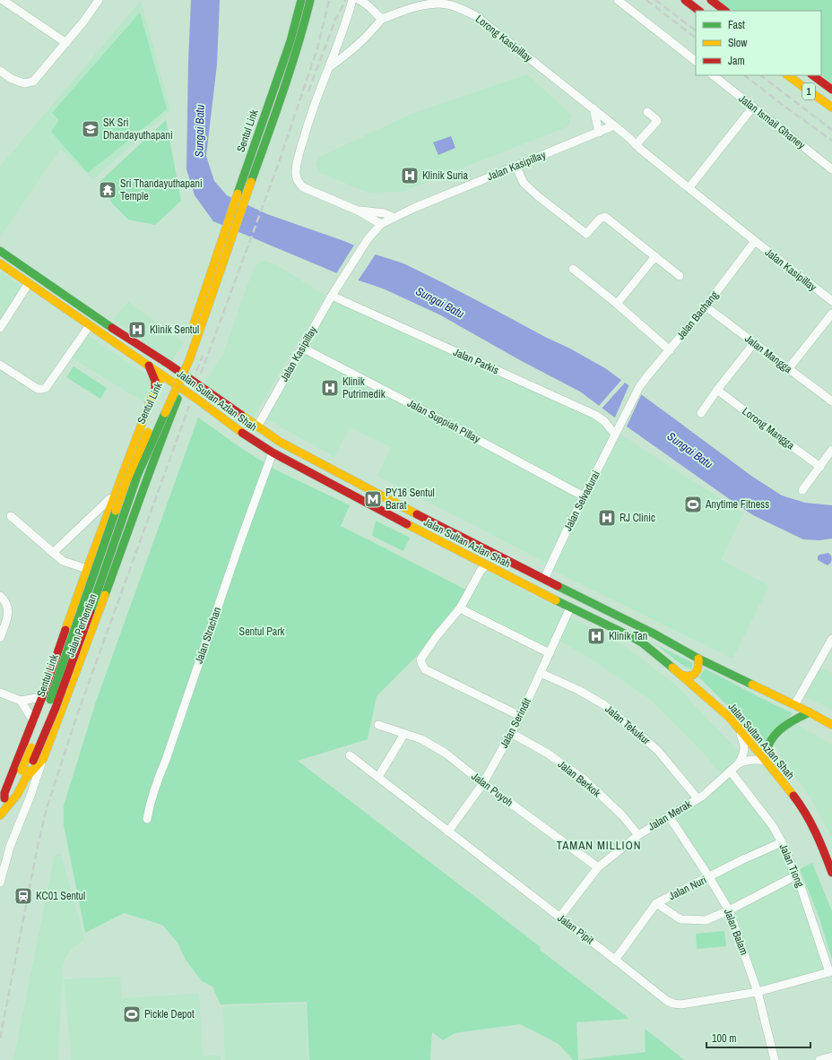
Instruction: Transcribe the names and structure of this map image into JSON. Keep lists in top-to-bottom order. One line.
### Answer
{"streets":{"main road":["1","Sentul Link","Jalan Sultan Azlan Shah","Jalan Perhentian"],"street":["Lorong Kasipillay","Jalan Ismail Ghaney","Jalan Kasipillay","Jalan Bachang","Jalan Mangga","Jalan Parkis","Jalan Suppiah Pillay","Lorong Mangga","Jalan Selvadurai","Jalan Strachan","Jalan Serindit","Jalan Tekukur","Jalan Berkok","Jalan Puyoh","Jalan Merak","Jalan Tiong","Jalan Nuri","Jalan Pipit","Jalan Balam"]},"crossings":[["Lorong Kasipillay","Jalan Kasipillay"],["Jalan Kasipillay","Jalan Bachang"],["Jalan Kasipillay","Jalan Parkis"],["Jalan Kasipillay","Jalan Sultan Azlan Shah"],["Jalan Kasipillay","Jalan Suppiah Pillay"],["Jalan Bachang","Jalan Mangga"],["Jalan Bachang","Jalan Selvadurai"],["Jalan Parkis","Jalan Selvadurai"],["Jalan Sultan Azlan Shah","Jalan Selvadurai"],["Jalan Sultan Azlan Shah","Jalan Perhentian"],["Jalan Sultan Azlan Shah","Jalan Strachan"],["Jalan Sultan Azlan Shah","Jalan Serindit"],["Jalan Sultan Azlan Shah","Jalan Merak"],["Jalan Suppiah Pillay","Jalan Selvadurai"],["Jalan Serindit","Jalan Tekukur"],["Jalan Serindit","Jalan Berkok"],["Jalan Serindit","Jalan Puyoh"],["Jalan Serindit","Jalan Pipit"],["Jalan Tekukur","Jalan Merak"],["Jalan Berkok","Jalan Merak"],["Jalan Puyoh","Jalan Merak"],["Jalan Merak","Jalan Tiong"],["Jalan Merak","Jalan Pipit"],["Jalan Merak","Jalan Balam"],["Jalan Tiong","Jalan Nuri"],["Jalan Tiong","Jalan Pipit"],["Jalan Nuri","Jalan Pipit"],["Jalan Nuri","Jalan Balam"],["Jalan Pipit","Jalan Balam"]],"districts":["TAMAN MILLION"],"water":["Sungai Batu"],"parks":["Sentul Park"],"places":{"school or university":["SK Sri Dhandayuthapani"],"hospital":["Klinik Suria","Klinik Sentul","Klinik Putrimedik","RJ Clinic","Klinik Tan"],"temple":["Sri Thandayuthapani Temple"],"metro station":["PY16 Sentul Barat"],"sports":["Anytime Fitness","Pickle Depot"],"station":["KC01 Sentul"]},"legend":["Fast","Slow","Jam"],"scale_bar":"100 m"}
